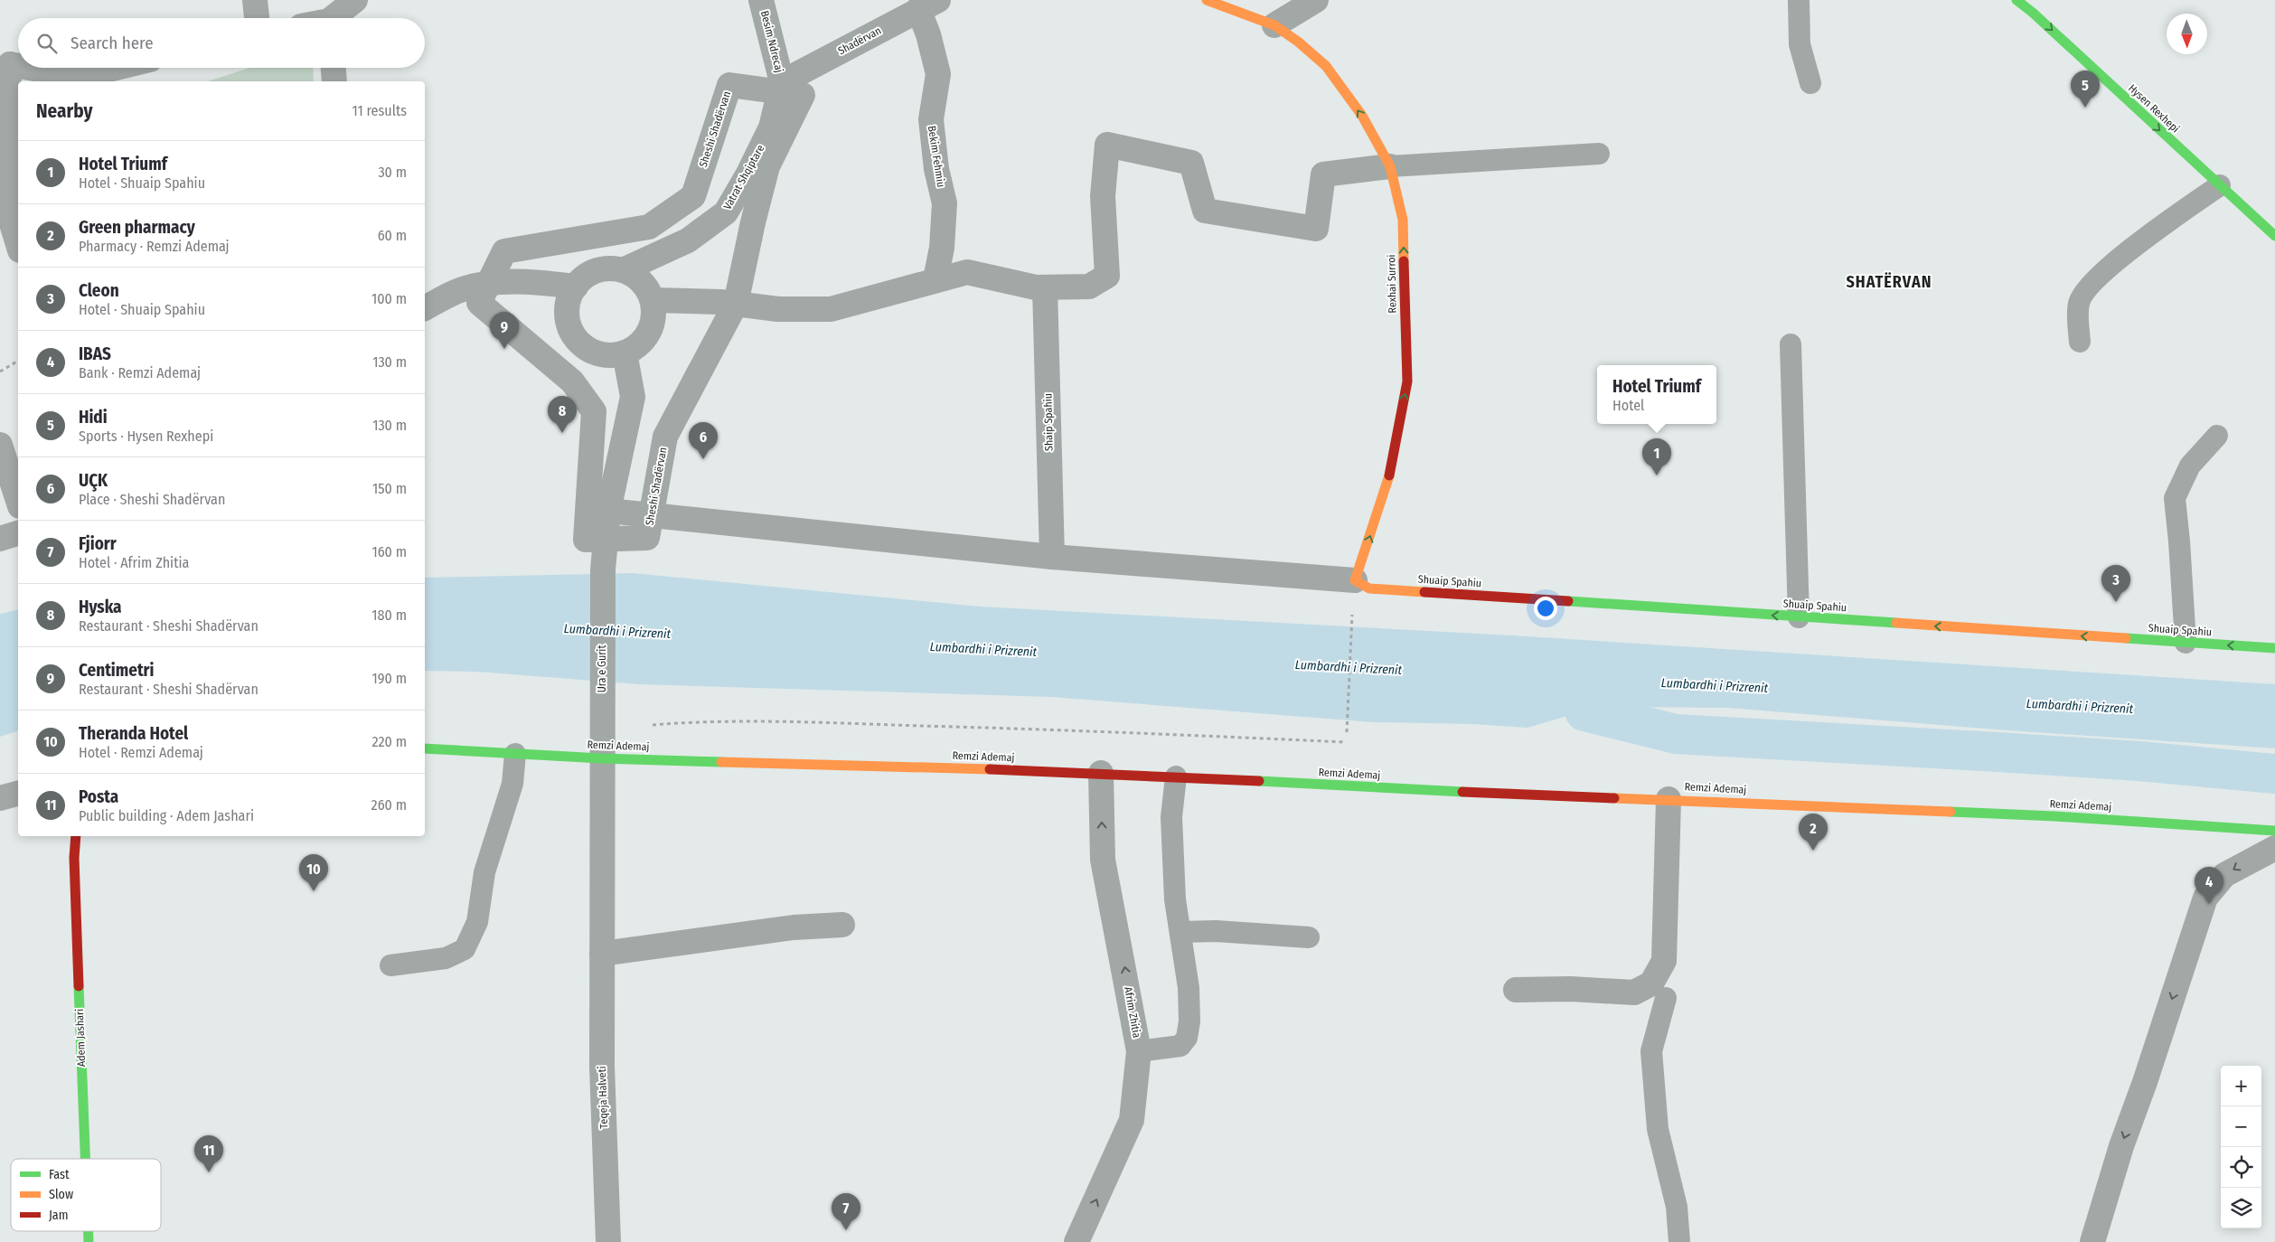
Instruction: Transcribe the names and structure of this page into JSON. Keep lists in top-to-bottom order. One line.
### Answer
{"streets":{"main road":["Hysen Rexhepi","Rexhai Surroi","Shuaip Spahiu","Remzi Ademaj","Adem Jashari"],"street":["Shadërvan","Besim Ndrecaj","Sheshi Shadërvan","Bekim Fehmiu","Vatrat Shqiptare","Shaip Spahiu","Ura e Gurit","Afrim Zhitia","Teqeja Halveti"]},"crossings":[["Shadërvan","Besim Ndrecaj"],["Shadërvan","Sheshi Shadërvan"],["Shadërvan","Bekim Fehmiu"],["Shadërvan","Vatrat Shqiptare"],["Besim Ndrecaj","Sheshi Shadërvan"],["Besim Ndrecaj","Vatrat Shqiptare"],["Sheshi Shadërvan","Vatrat Shqiptare"],["Sheshi Shadërvan","Ura e Gurit"],["Rexhai Surroi","Shuaip Spahiu"],["Ura e Gurit","Teqeja Halveti"],["Remzi Ademaj","Afrim Zhitia"],["Remzi Ademaj","Teqeja Halveti"]],"one_way":["Hysen Rexhepi","Rexhai Surroi","Shuaip Spahiu","Afrim Zhitia"],"districts":["SHATËRVAN"],"water":["Lumbardhi i Prizrenit"],"legend":["Fast","Slow","Jam"],"north":"bottom","page":{"search":"Search here","pins":["5","9","8","6","1","3","2","10","4","11","7"],"heading":["Nearby","11 results"],"list":[{"mark":"1","name":"Hotel Triumf","note":"Hotel · Shuaip Spahiu","value":"30 m"},{"mark":"2","name":"Green pharmacy","note":"Pharmacy · Remzi Ademaj","value":"60 m"},{"mark":"3","name":"Cleon","note":"Hotel · Shuaip Spahiu","value":"100 m"},{"mark":"4","name":"IBAS","note":"Bank · Remzi Ademaj","value":"130 m"},{"mark":"5","name":"Hidi","note":"Sports · Hysen Rexhepi","value":"130 m"},{"mark":"6","name":"UÇK","note":"Place · Sheshi Shadërvan","value":"150 m"},{"mark":"7","name":"Fjiorr","note":"Hotel · Afrim Zhitia","value":"160 m"},{"mark":"8","name":"Hyska","note":"Restaurant · Sheshi Shadërvan","value":"180 m"},{"mark":"9","name":"Centimetri","note":"Restaurant · Sheshi Shadërvan","value":"190 m"},{"mark":"10","name":"Theranda Hotel","note":"Hotel · Remzi Ademaj","value":"220 m"},{"mark":"11","name":"Posta","note":"Public building · Adem Jashari","value":"260 m"}],"popup":["Hotel Triumf","Hotel"],"map_buttons":["+","−"]}}
